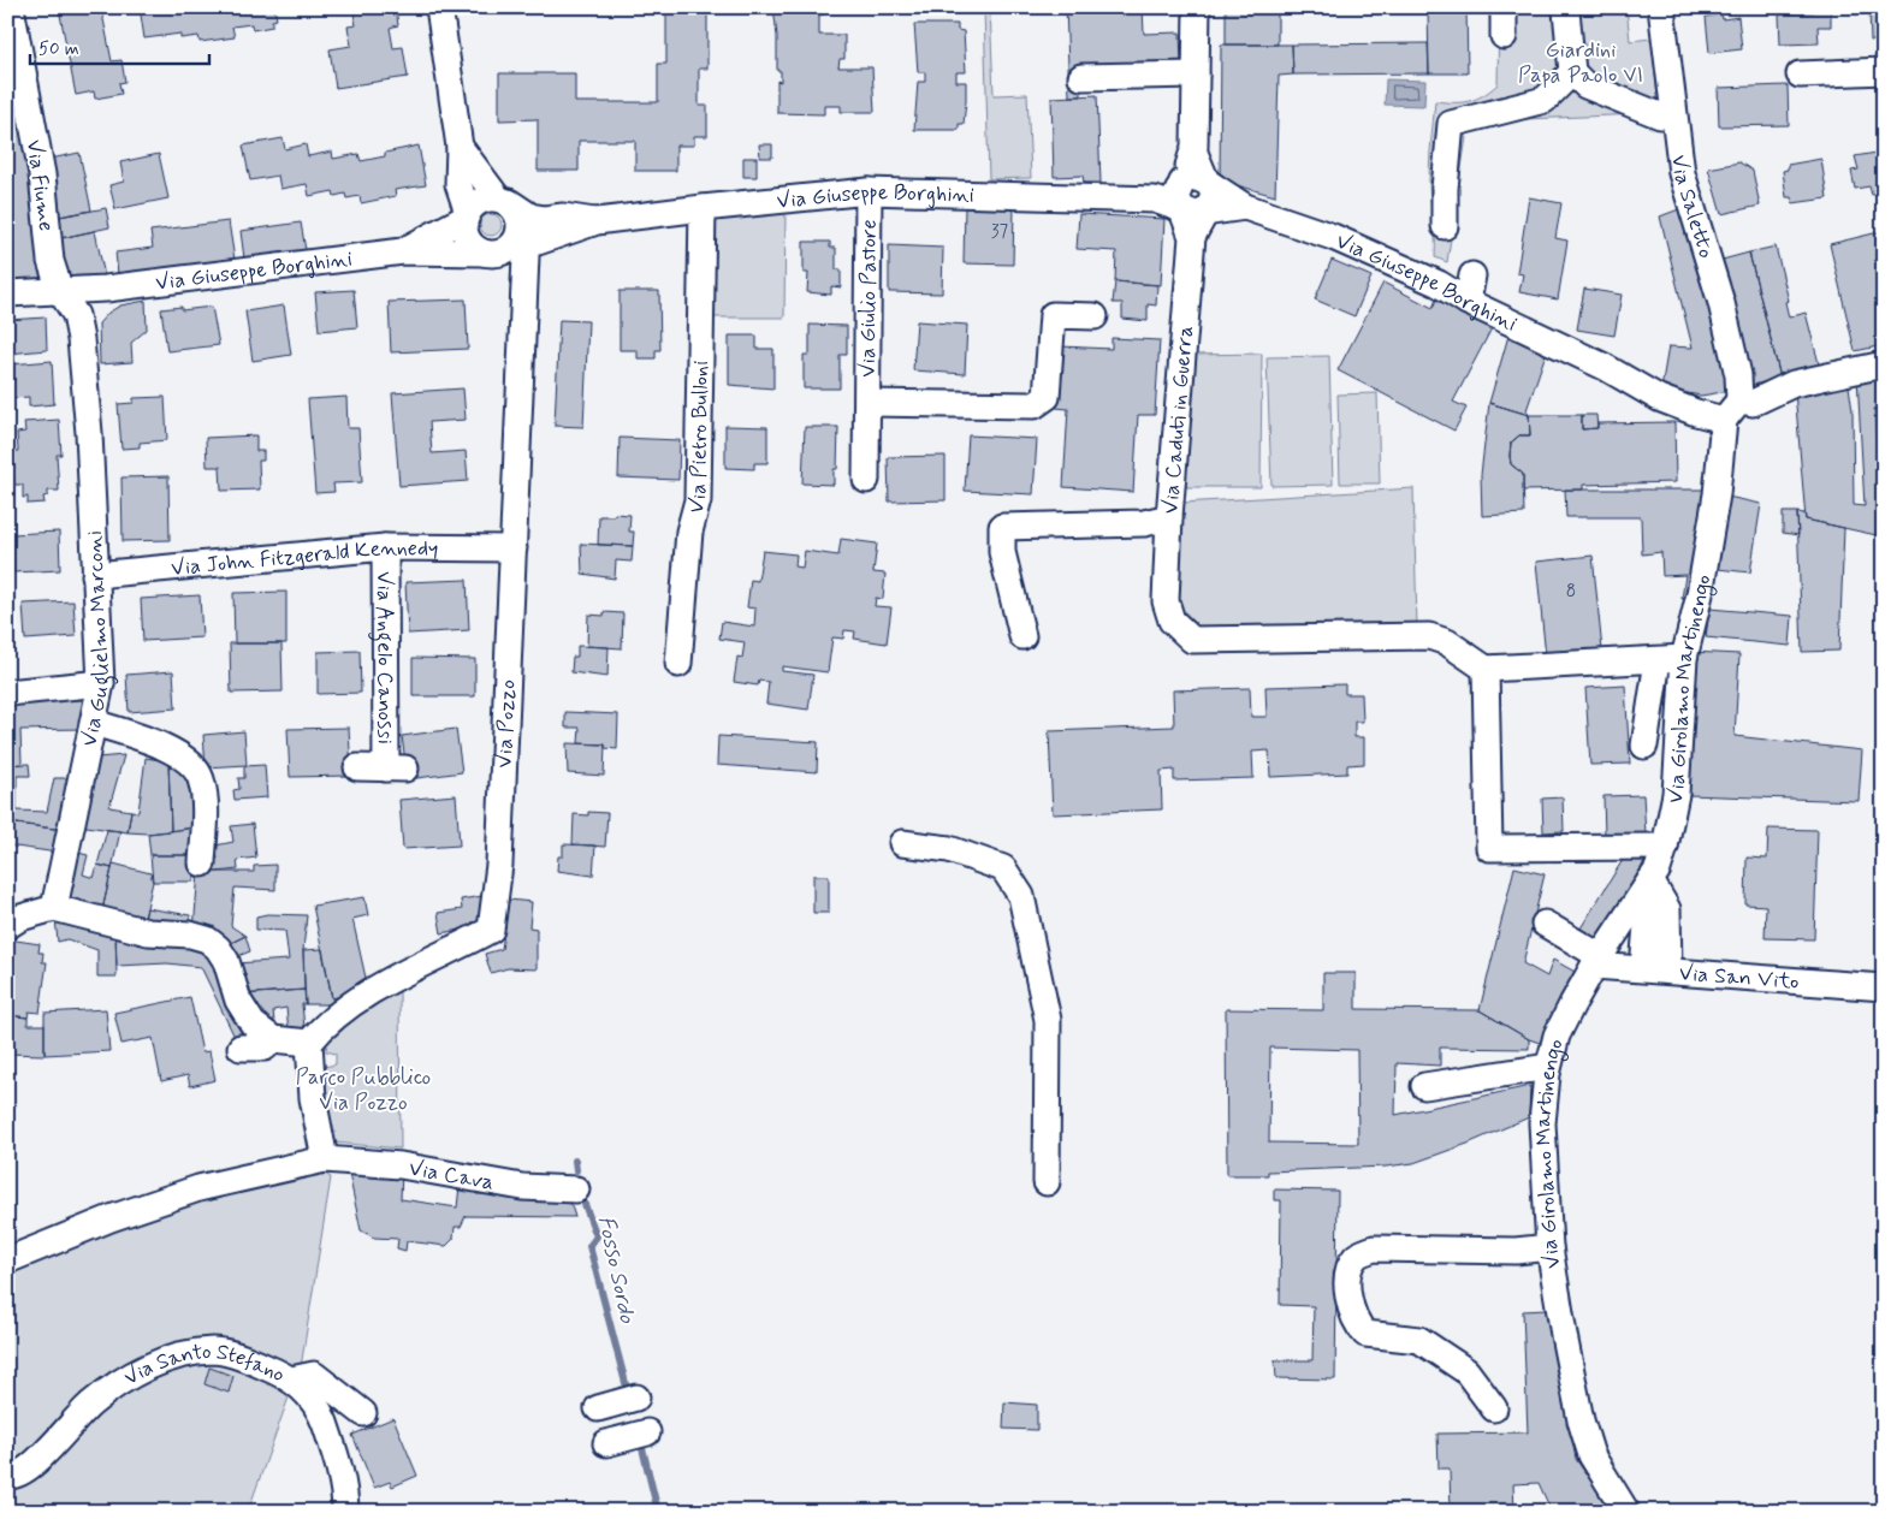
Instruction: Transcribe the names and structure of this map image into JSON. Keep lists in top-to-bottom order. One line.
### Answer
{"streets":{"street":["Via Fiume","Via Giuseppe Borghini","Via Saletto","Via Giulio Pastore","Via Caduti in Guerra","Via Pietro Bulloni","Via John Fitzgerald Kennedy","Via Guglielmo Marconi","Via Angelo Canossi","Via Girolamo Martinengo","Via Pozzo","Via San Vito","Via Cava","Via Santo Stefano"]},"crossings":[["Via Fiume","Via Giuseppe Borghini"],["Via Fiume","Via Guglielmo Marconi"],["Via Giuseppe Borghini","Via Saletto"],["Via Giuseppe Borghini","Via Giulio Pastore"],["Via Giuseppe Borghini","Via Caduti in Guerra"],["Via Giuseppe Borghini","Via Pietro Bulloni"],["Via Giuseppe Borghini","Via Pozzo"],["Via Saletto","Via Girolamo Martinengo"],["Via John Fitzgerald Kennedy","Via Guglielmo Marconi"],["Via John Fitzgerald Kennedy","Via Angelo Canossi"],["Via John Fitzgerald Kennedy","Via Pozzo"],["Via Girolamo Martinengo","Via San Vito"]],"water":["Fosso Sordo"],"parks":["Giardini Papa Paolo VI","Parco Pubblico Via Pozzo"],"house_numbers":["37","8"],"scale_bar":"50 m"}
